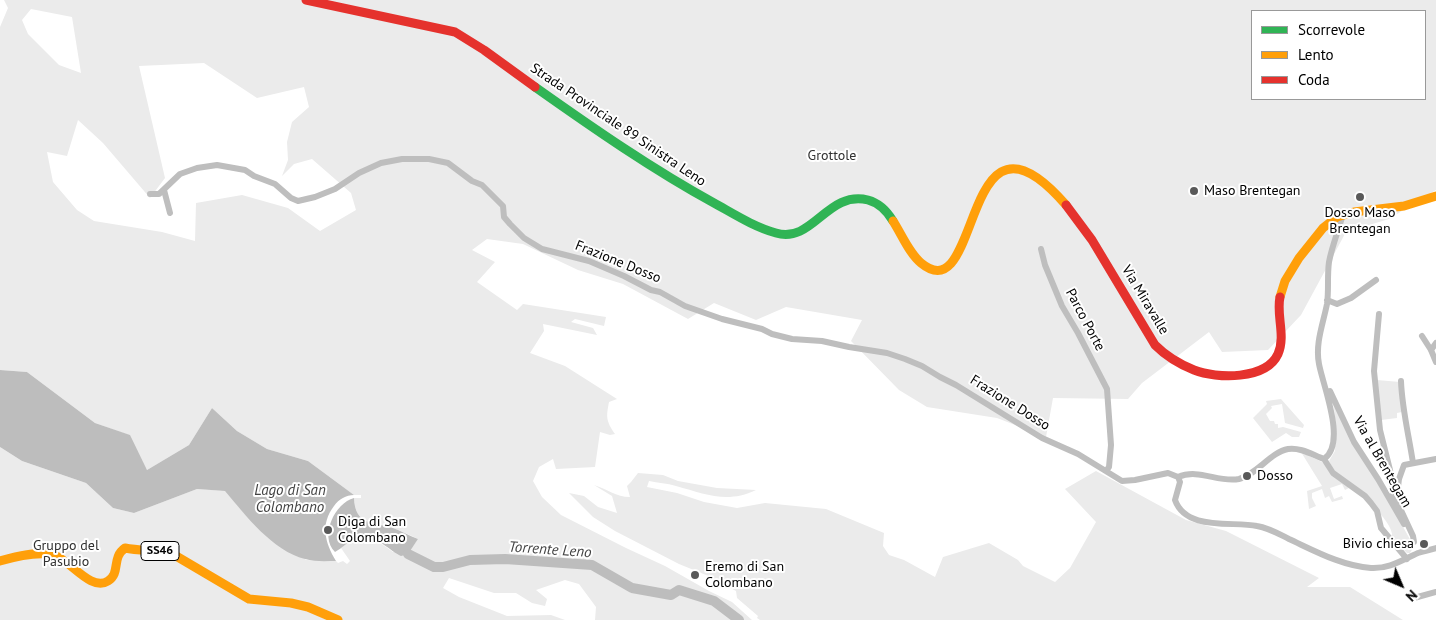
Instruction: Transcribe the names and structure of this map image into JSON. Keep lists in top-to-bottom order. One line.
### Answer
{"streets":{"street":["Strada Provinciale 89 Sinistra Leno","Frazione Dosso","Via Miravalle","Parco Porte","Via al Brentegam","SS46"]},"crossings":[["Strada Provinciale 89 Sinistra Leno","Via Miravalle"],["Frazione Dosso","Parco Porte"],["Frazione Dosso","Via al Brentegam"],["Via Miravalle","Via al Brentegam"]],"water":["Lago di San Colombano","Torrente Leno"],"parks":["Grottole","Gruppo del Pasubio"],"places":["Maso Brentegan","Dosso Maso Brentegan","Dosso","Diga di San Colombano","Bivio chiesa","Eremo di San Colombano"],"legend":["Scorrevole","Lento","Coda"],"north":"bottom right"}
